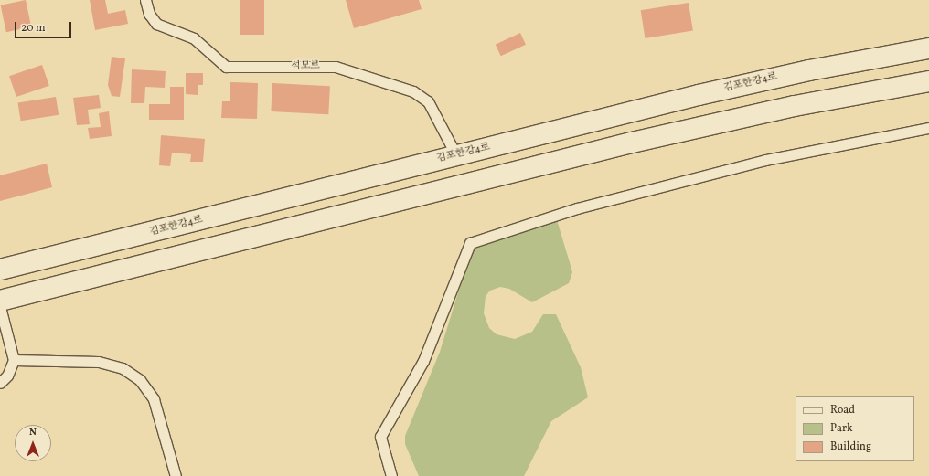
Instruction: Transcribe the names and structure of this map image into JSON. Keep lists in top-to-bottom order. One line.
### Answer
{"streets":{"street":["김포한강4로"],"lane":["석모로"]},"crossings":[["석모로","김포한강4로"]],"legend":["Road","Park","Building"],"scale_bar":"20 m","north":"top"}
